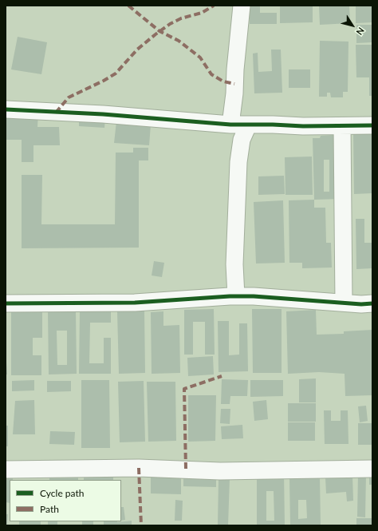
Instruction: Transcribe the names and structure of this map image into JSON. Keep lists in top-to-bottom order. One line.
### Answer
{"legend":["Cycle path","Path"],"north":"bottom right"}
